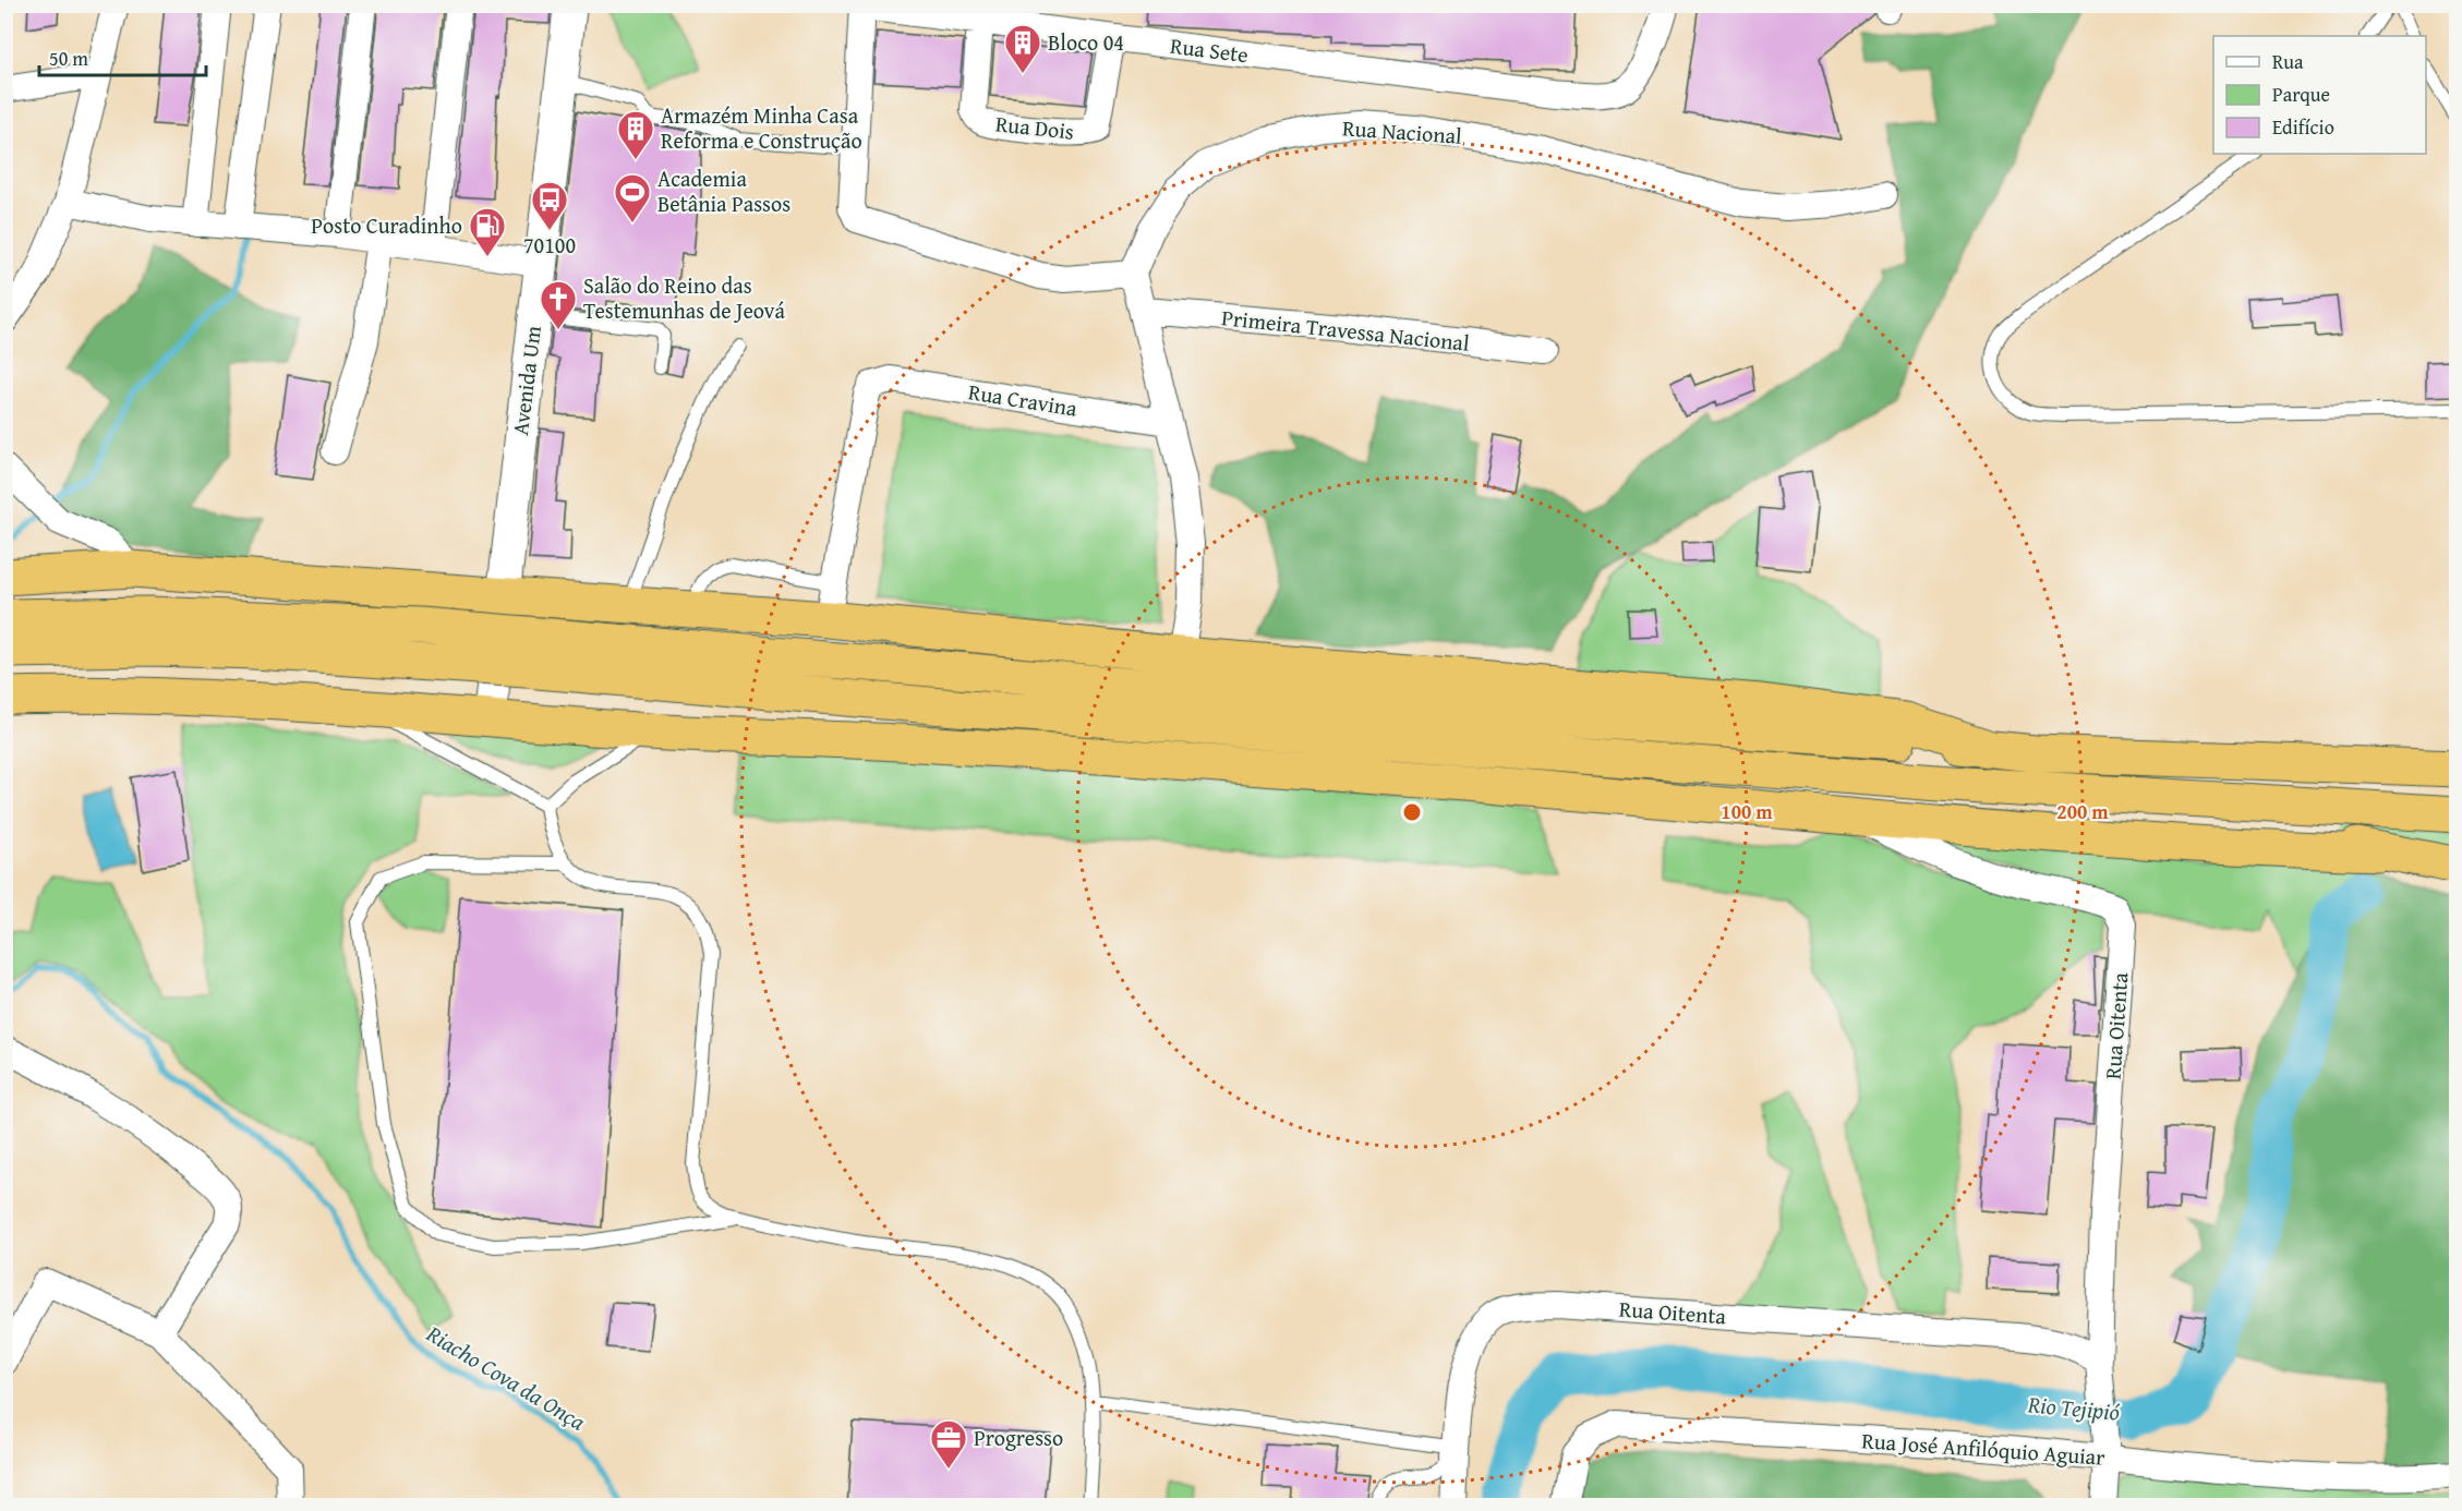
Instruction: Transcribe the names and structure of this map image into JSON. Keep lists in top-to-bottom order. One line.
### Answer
{"streets":{"street":["Rua Sete","Rua Dois","Rua Nacional","Primeira Travessa Nacional","Avenida Um","Rua Cravina","Rua Oitenta","Rua José Anfilóquio Aguiar"]},"crossings":[["Rua Sete","Rua Dois"],["Rua Oitenta","Rua José Anfilóquio Aguiar"]],"water":["Riacho Cova da Onça","Rio Tejipió"],"places":{"building":["Bloco 04","Armazém Minha Casa Reforma e Construção"],"sports":["Academia Betânia Passos"],"bus stop":["70100"],"fuel station":["Posto Curadinho"],"church":["Salão do Reino das Testemunhas de Jeová"],"office":["Progresso"]},"legend":["Rua","Parque","Edifício"],"scale_bar":"50 m","rings":["100 m","200 m"]}
